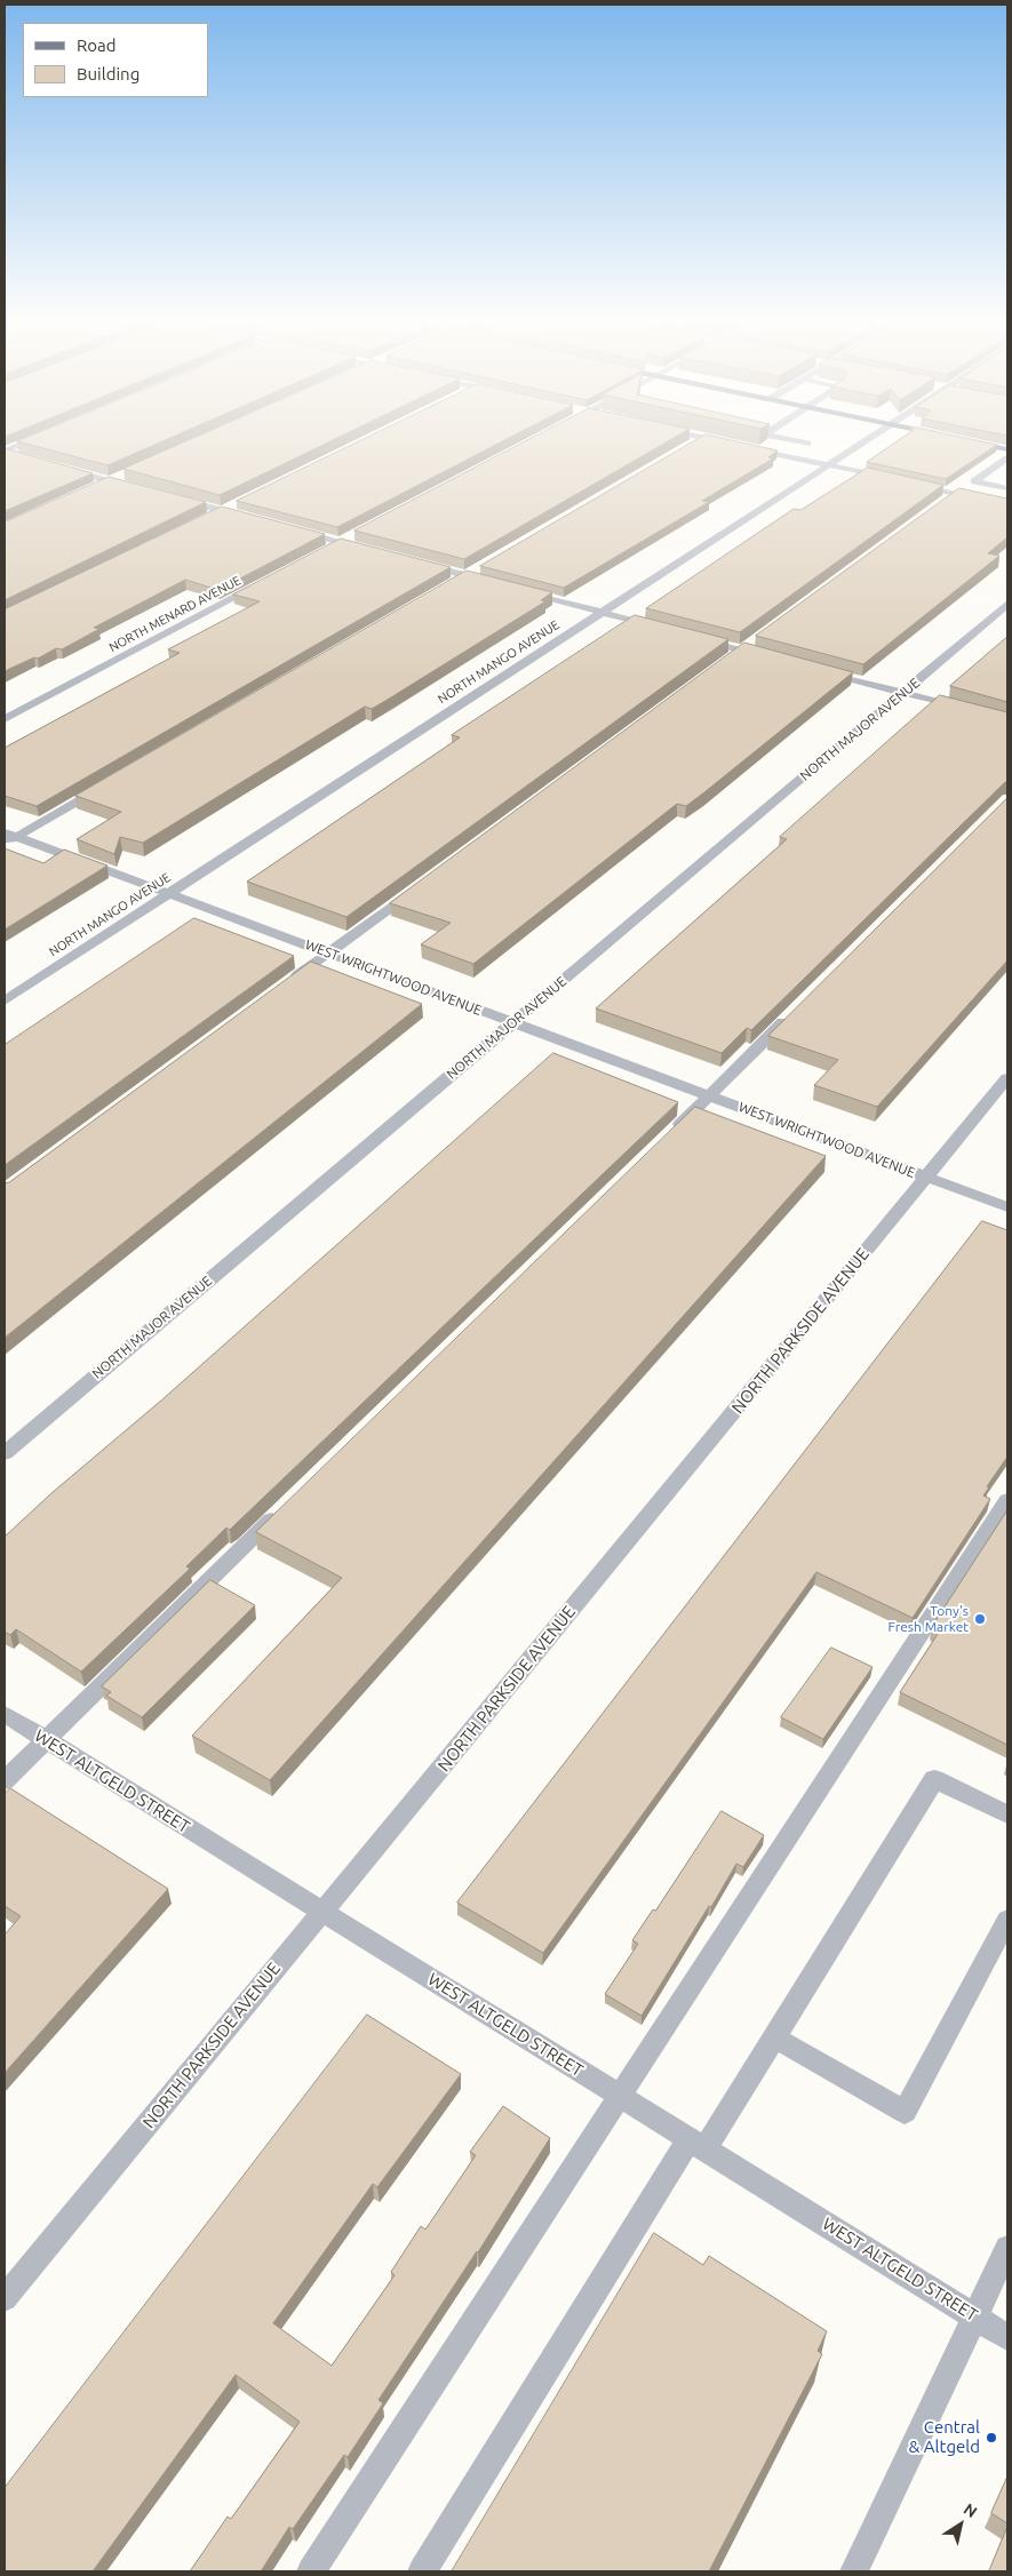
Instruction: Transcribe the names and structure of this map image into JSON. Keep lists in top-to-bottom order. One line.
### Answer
{"streets":{"street":["NORTH MENARD AVENUE","NORTH MANGO AVENUE","NORTH MAJOR AVENUE","WEST WRIGHTWOOD AVENUE","NORTH PARKSIDE AVENUE","WEST ALTGELD STREET"]},"crossings":[["NORTH MANGO AVENUE","WEST WRIGHTWOOD AVENUE"],["NORTH MAJOR AVENUE","WEST WRIGHTWOOD AVENUE"],["WEST WRIGHTWOOD AVENUE","NORTH PARKSIDE AVENUE"],["NORTH PARKSIDE AVENUE","WEST ALTGELD STREET"]],"places":["Tony's Fresh Market","Central & Altgeld"],"legend":["Road","Building"],"north":"top right"}
